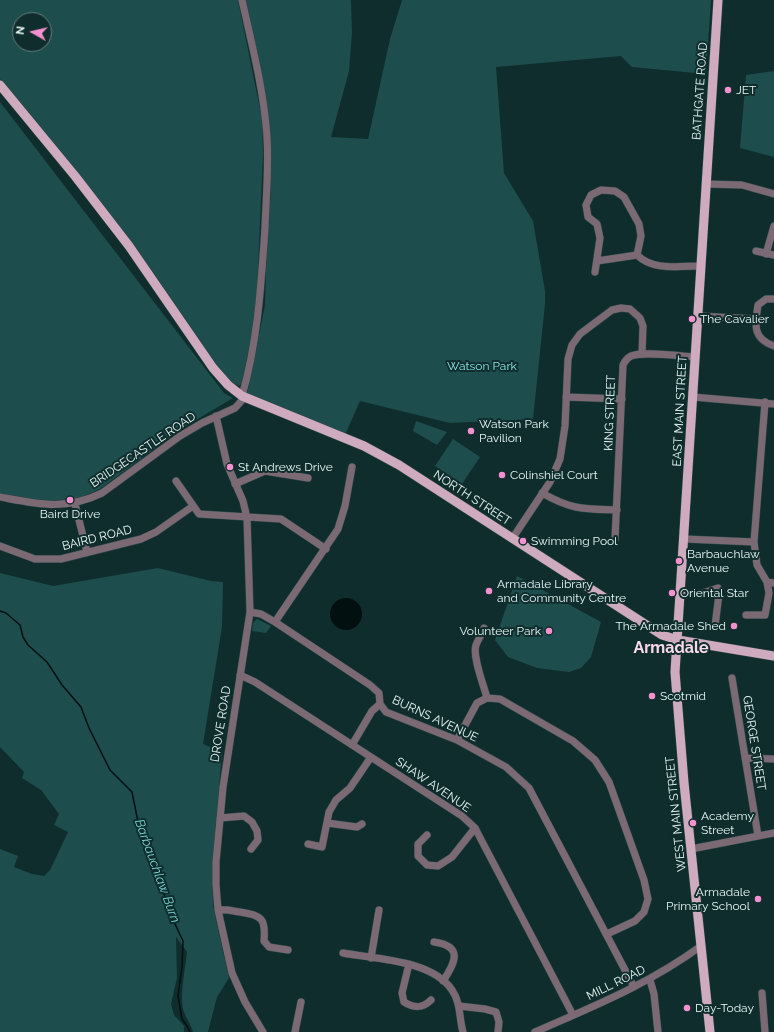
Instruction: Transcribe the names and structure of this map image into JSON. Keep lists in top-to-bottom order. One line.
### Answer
{"streets":{"main road":["BATHGATE ROAD","EAST MAIN STREET","NORTH STREET","WEST MAIN STREET"],"street":["KING STREET","BRIDGECASTLE ROAD","BAIRD ROAD","BURNS AVENUE","DROVE ROAD","GEORGE STREET","SHAW AVENUE","MILL ROAD"]},"crossings":[["BATHGATE ROAD","EAST MAIN STREET"],["EAST MAIN STREET","KING STREET"],["EAST MAIN STREET","NORTH STREET"],["EAST MAIN STREET","WEST MAIN STREET"],["BRIDGECASTLE ROAD","NORTH STREET"],["BRIDGECASTLE ROAD","DROVE ROAD"],["NORTH STREET","WEST MAIN STREET"],["BURNS AVENUE","DROVE ROAD"],["BURNS AVENUE","MILL ROAD"],["DROVE ROAD","SHAW AVENUE"],["SHAW AVENUE","MILL ROAD"],["WEST MAIN STREET","MILL ROAD"]],"districts":["Armadale"],"water":["Barbauchlaw Burn"],"parks":["Watson Park"],"places":["JET","The Cavalier","Watson Park Pavilion","St Andrews Drive","Colinshiel Court","Baird Drive","Swimming Pool","Barbauchlaw Avenue","Armadale Library and Community Centre","Oriental Star","The Armadale Shed","Volunteer Park","Scotmid","Academy Street","Armadale Primary School","Day-Today"],"north":"left"}
